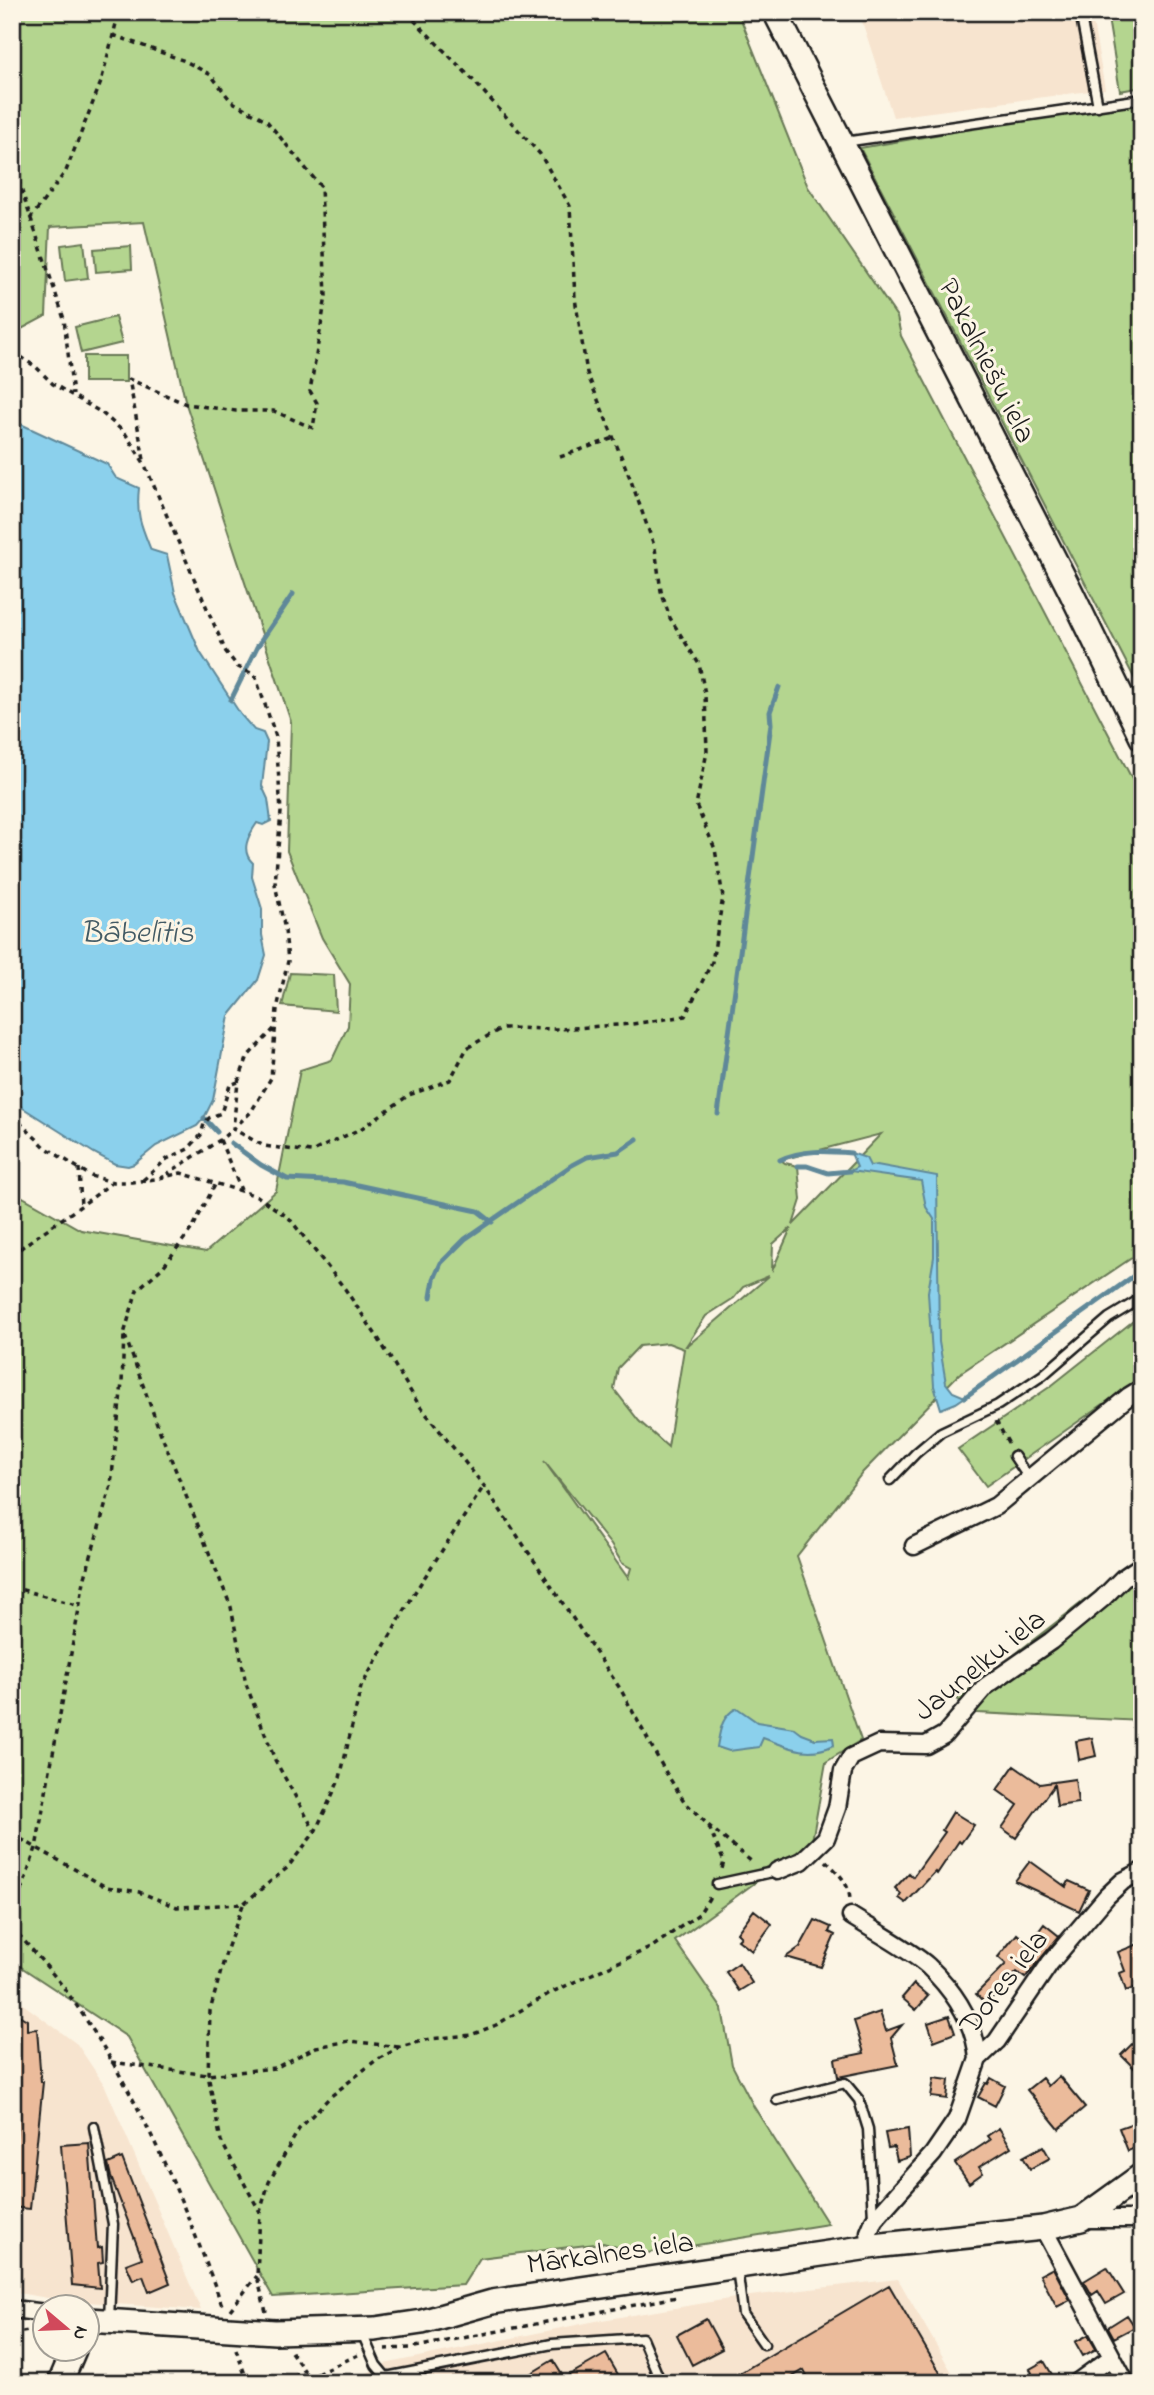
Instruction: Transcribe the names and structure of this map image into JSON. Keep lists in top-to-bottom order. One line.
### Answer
{"streets":{"street":["Pakalniešu iela","Jaunelku iela","Dores iela","Mārkalnes iela"]},"water":["Bābelītis"],"north":"right"}
